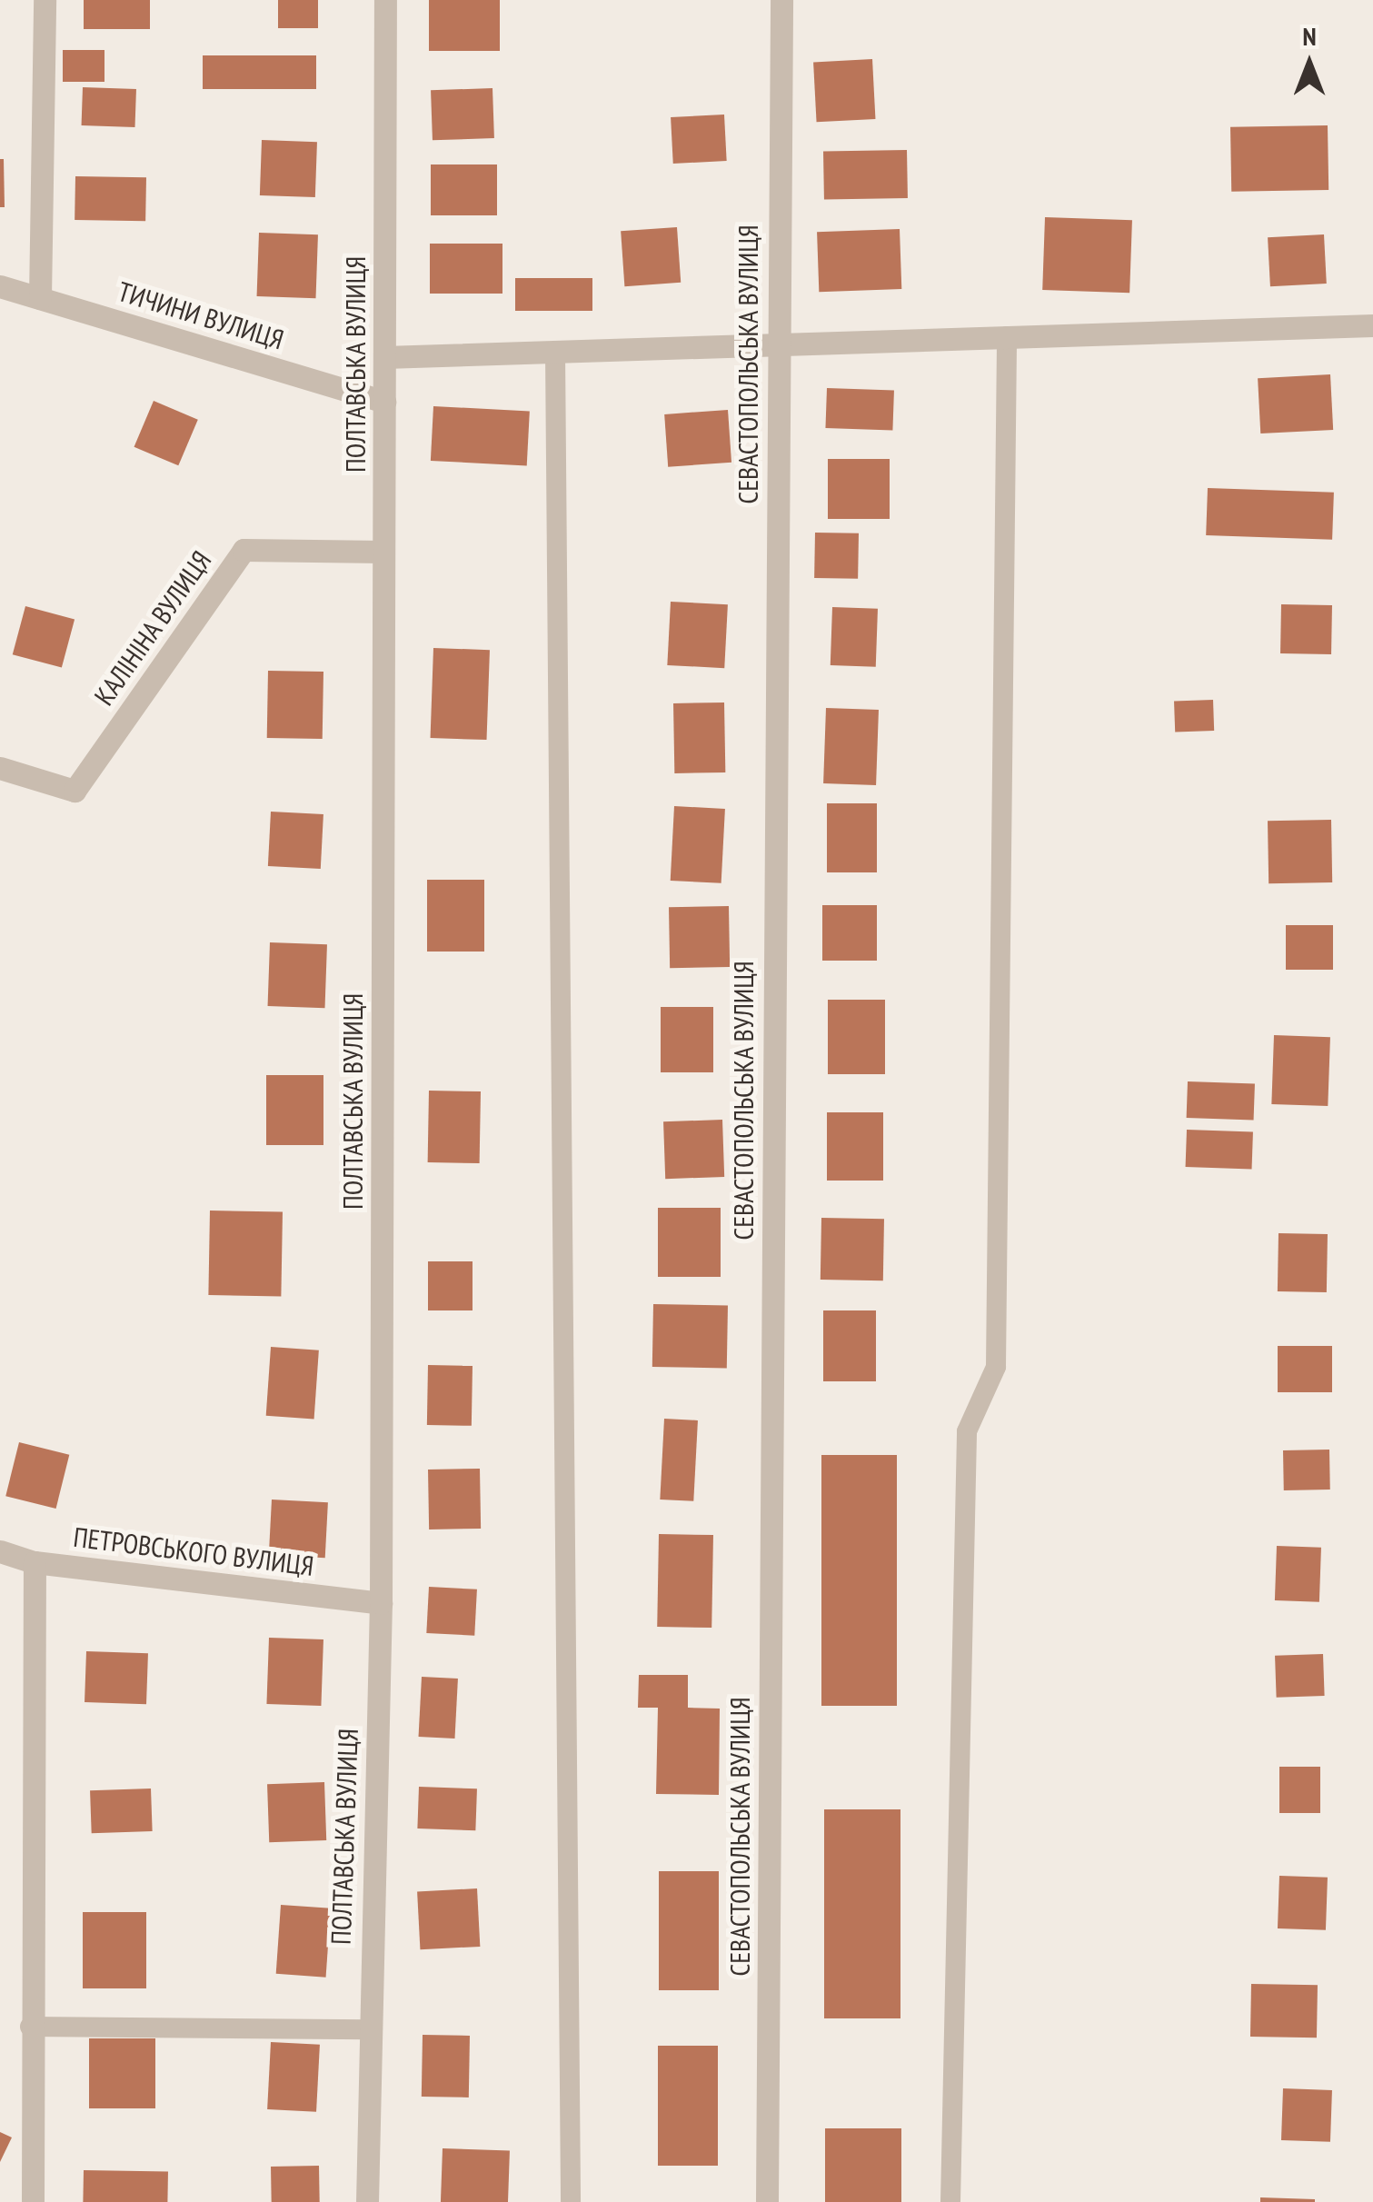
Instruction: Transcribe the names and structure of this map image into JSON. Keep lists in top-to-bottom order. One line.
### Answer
{"streets":{"street":["ТИЧИНИ ВУЛИЦЯ","ПОЛТАВСЬКА ВУЛИЦЯ","СЕВАСТОПОЛЬСЬКА ВУЛИЦЯ","КАЛІНІНА ВУЛИЦЯ","ПЕТРОВСЬКОГО ВУЛИЦЯ"]},"crossings":[["ТИЧИНИ ВУЛИЦЯ","ПОЛТАВСЬКА ВУЛИЦЯ"],["ПОЛТАВСЬКА ВУЛИЦЯ","КАЛІНІНА ВУЛИЦЯ"],["ПОЛТАВСЬКА ВУЛИЦЯ","ПЕТРОВСЬКОГО ВУЛИЦЯ"]],"north":"top"}
